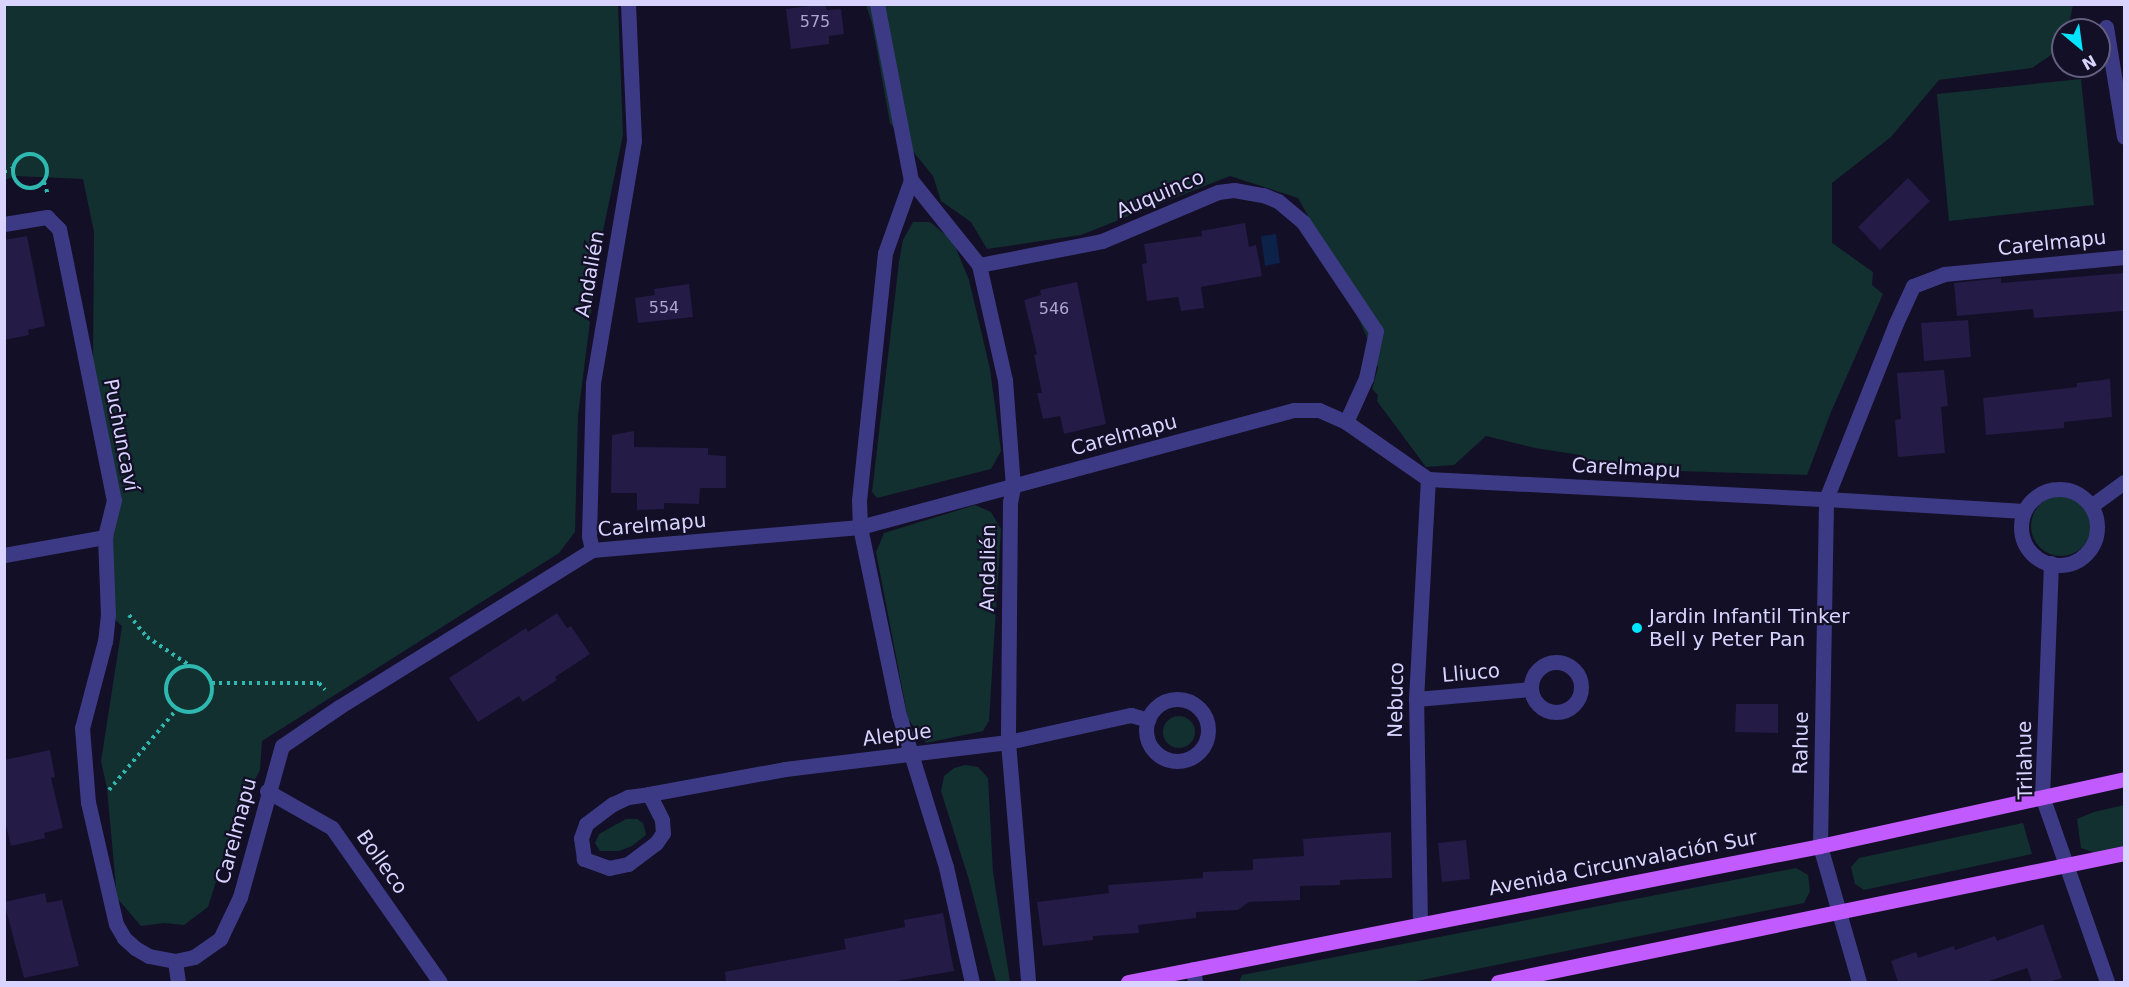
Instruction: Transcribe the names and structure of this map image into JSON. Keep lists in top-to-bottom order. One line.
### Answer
{"streets":{"main road":["Avenida Circunvalación Sur"],"street":["Auquinco","Carelmapu","Andalién","Puchuncaví","Lliuco","Nebuco","Alepue","Rahue","Trilahue","Bolleco"]},"crossings":[["Auquinco","Carelmapu"],["Auquinco","Andalién"],["Carelmapu","Andalién"],["Carelmapu","Puchuncaví"],["Carelmapu","Nebuco"],["Carelmapu","Rahue"],["Carelmapu","Bolleco"],["Andalién","Alepue"],["Lliuco","Nebuco"],["Nebuco","Avenida Circunvalación Sur"],["Rahue","Avenida Circunvalación Sur"],["Trilahue","Avenida Circunvalación Sur"]],"places":["Jardin Infantil Tinker Bell y Peter Pan"],"house_numbers":["575","554","546"],"north":"bottom right"}
